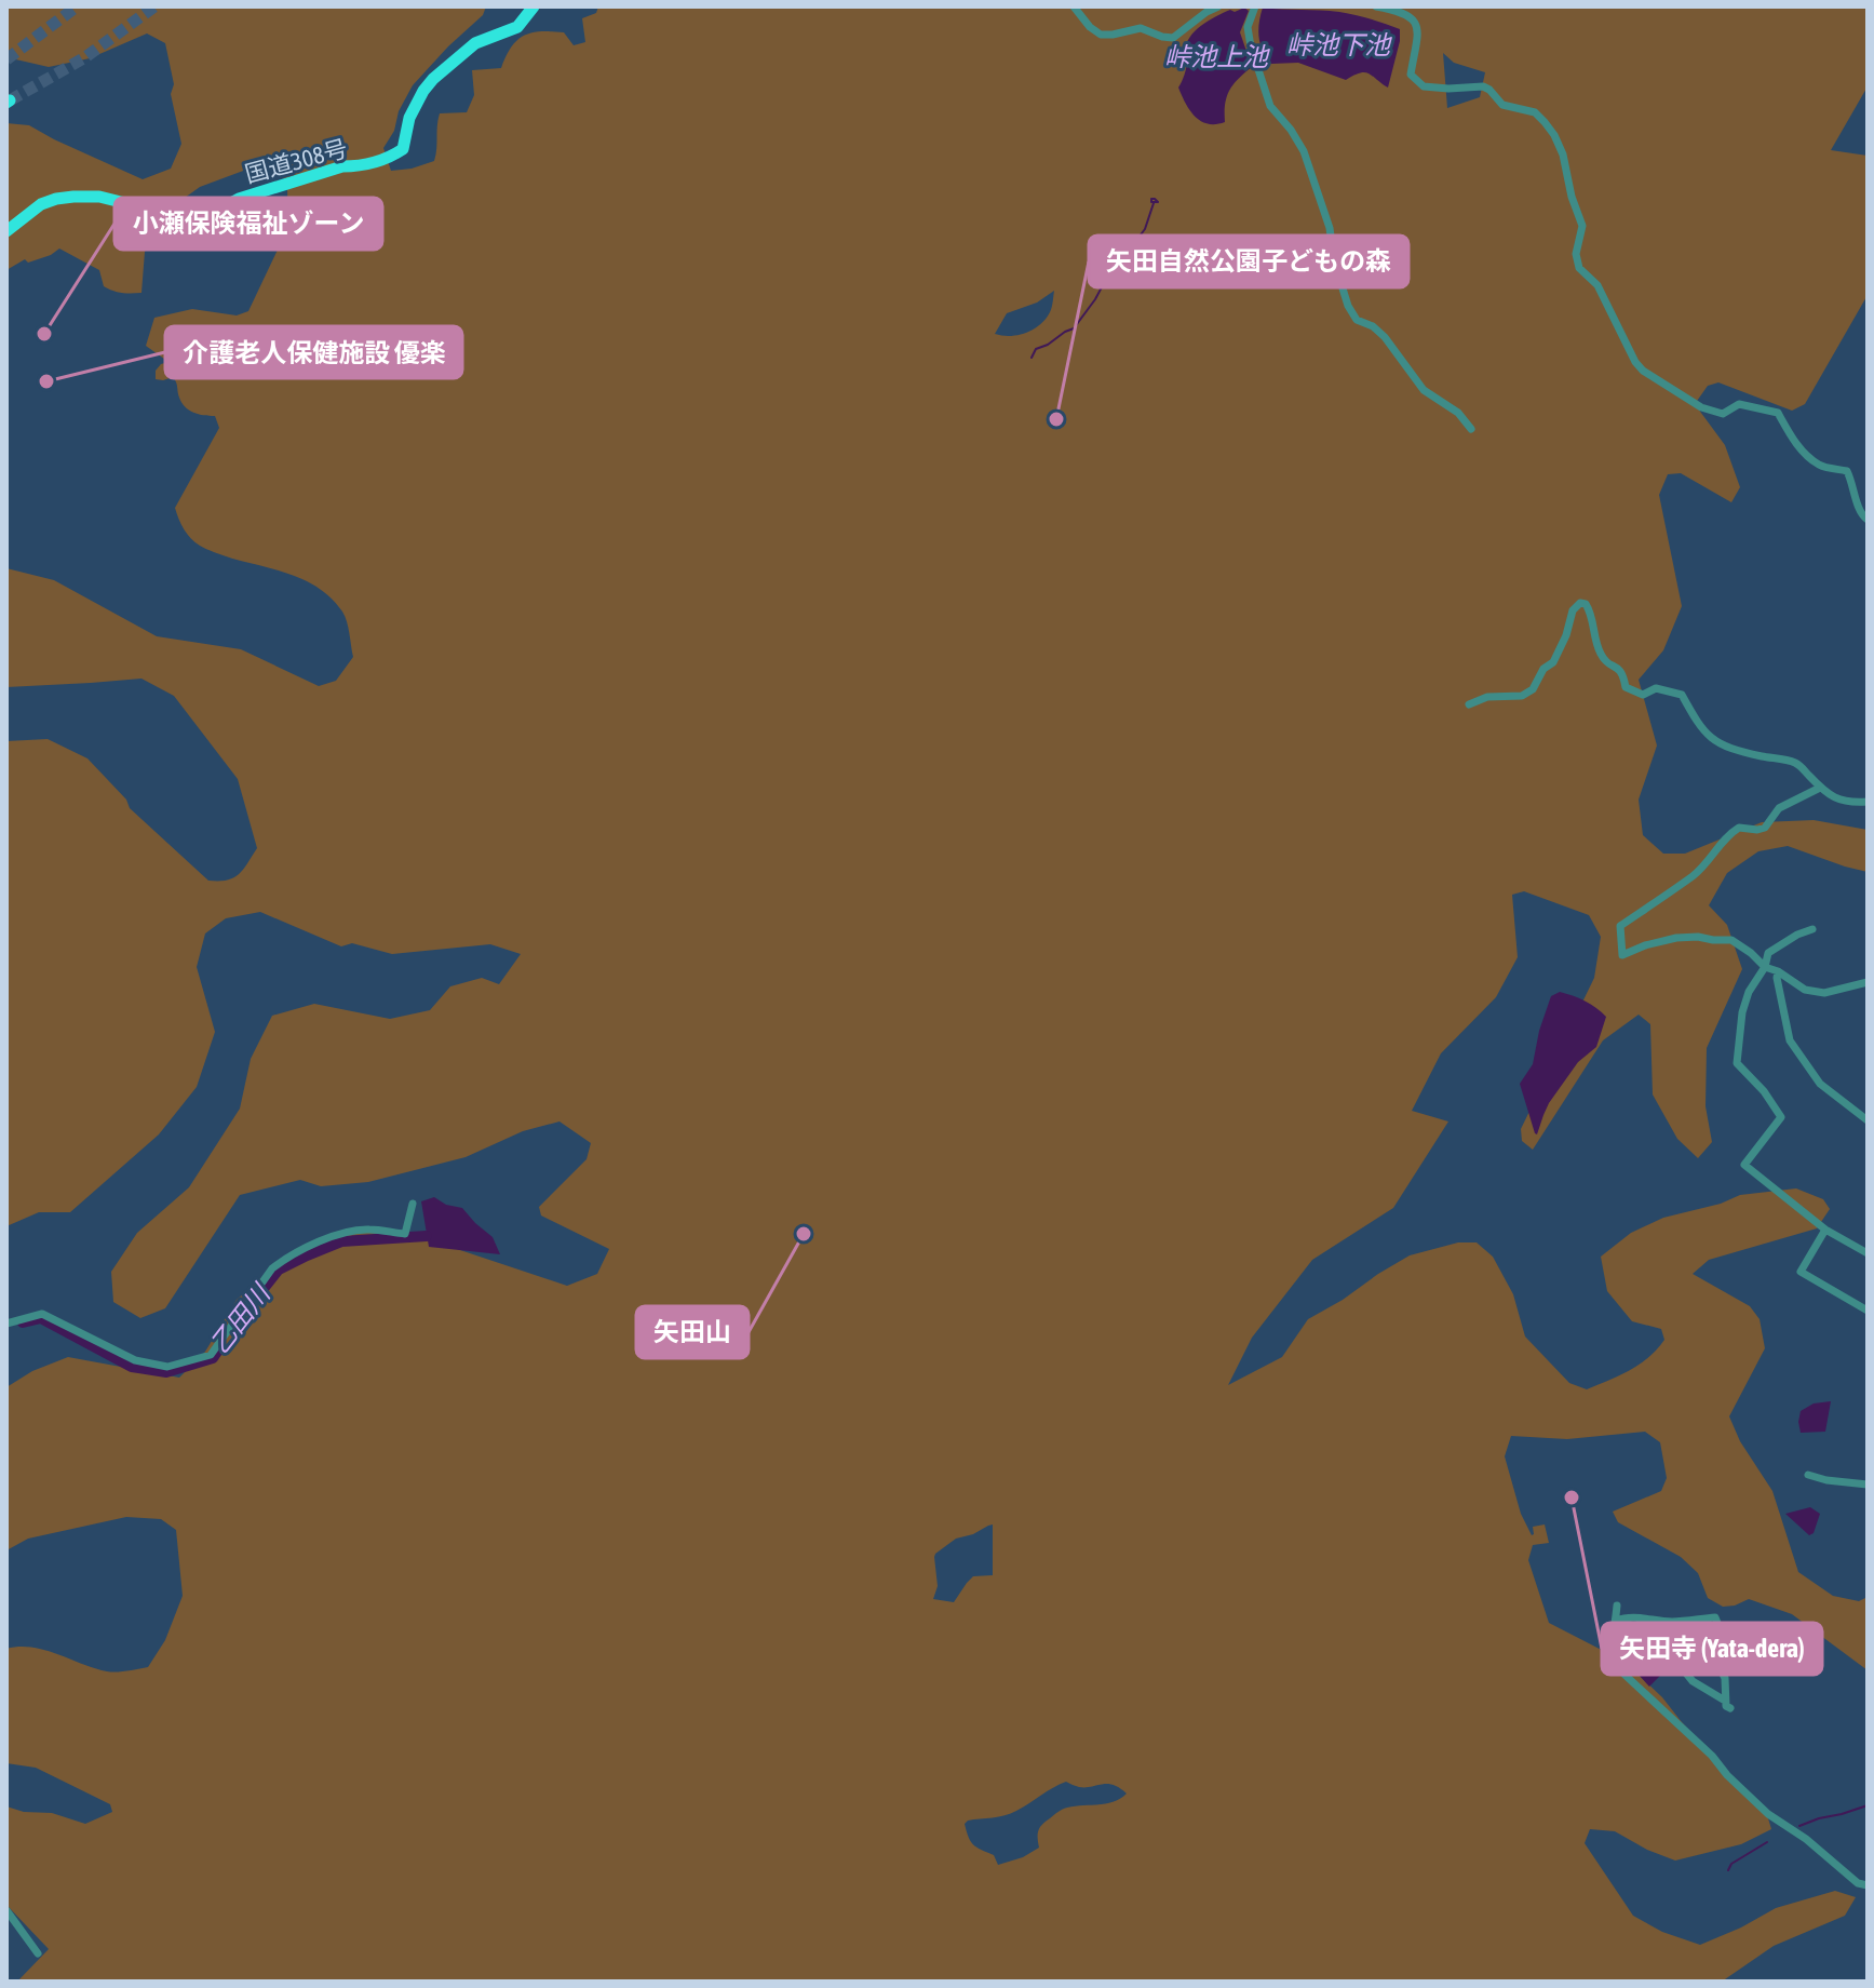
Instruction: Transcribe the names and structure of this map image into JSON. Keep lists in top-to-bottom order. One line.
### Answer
{"streets":{"highway":["国道308号"]},"water":["峠池下池","峠池上池","乙田川"],"places":["小瀬保険福祉ゾーン","介護老人保健施設 優楽","矢田自然公園子どもの森","矢田山","矢田寺 (Yata-dera)"]}
